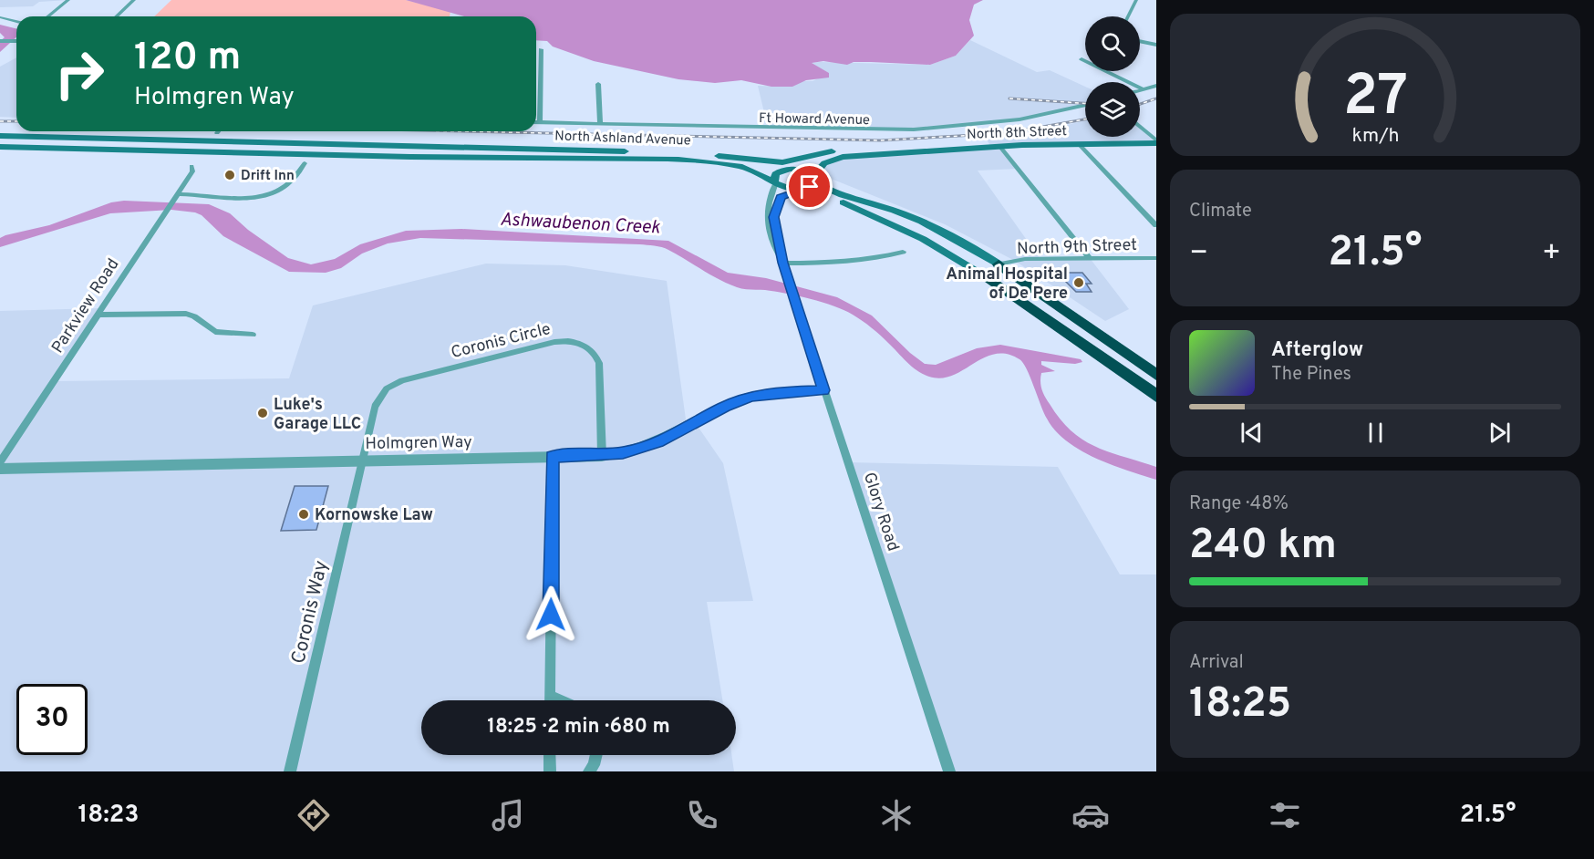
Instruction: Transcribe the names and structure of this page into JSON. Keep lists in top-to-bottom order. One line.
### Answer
{"streets":{"main road":["North 8th Street","North Ashland Avenue"],"street":["Ft Howard Avenue","North 9th Street","Parkview Road","Coronis Circle","Holmgren Way","Glory Road","Coronis Way"]},"crossings":[["North 8th Street","North Ashland Avenue"],["North 8th Street","Glory Road"],["North Ashland Avenue","Glory Road"],["Coronis Circle","Holmgren Way"],["Coronis Circle","Coronis Way"],["Holmgren Way","Glory Road"],["Holmgren Way","Coronis Way"]],"water":["Ashwaubenon Creek"],"places":["Drift Inn","Animal Hospital of De Pere","Luke's Garage LLC","Kornowske Law"],"page":{"turn":["120 m","Holmgren Way"],"tile":["Climate",["Range · 48%","240 km"],["Arrival","18:25"]],"heat":["−","21.5°","+"],"song":["Afterglow","The Pines"],"limit":"30","trip":"18:25 · 2 min · 680 m","tabs":["18:23","21.5°"],"gauge":["27","km/h"]}}
